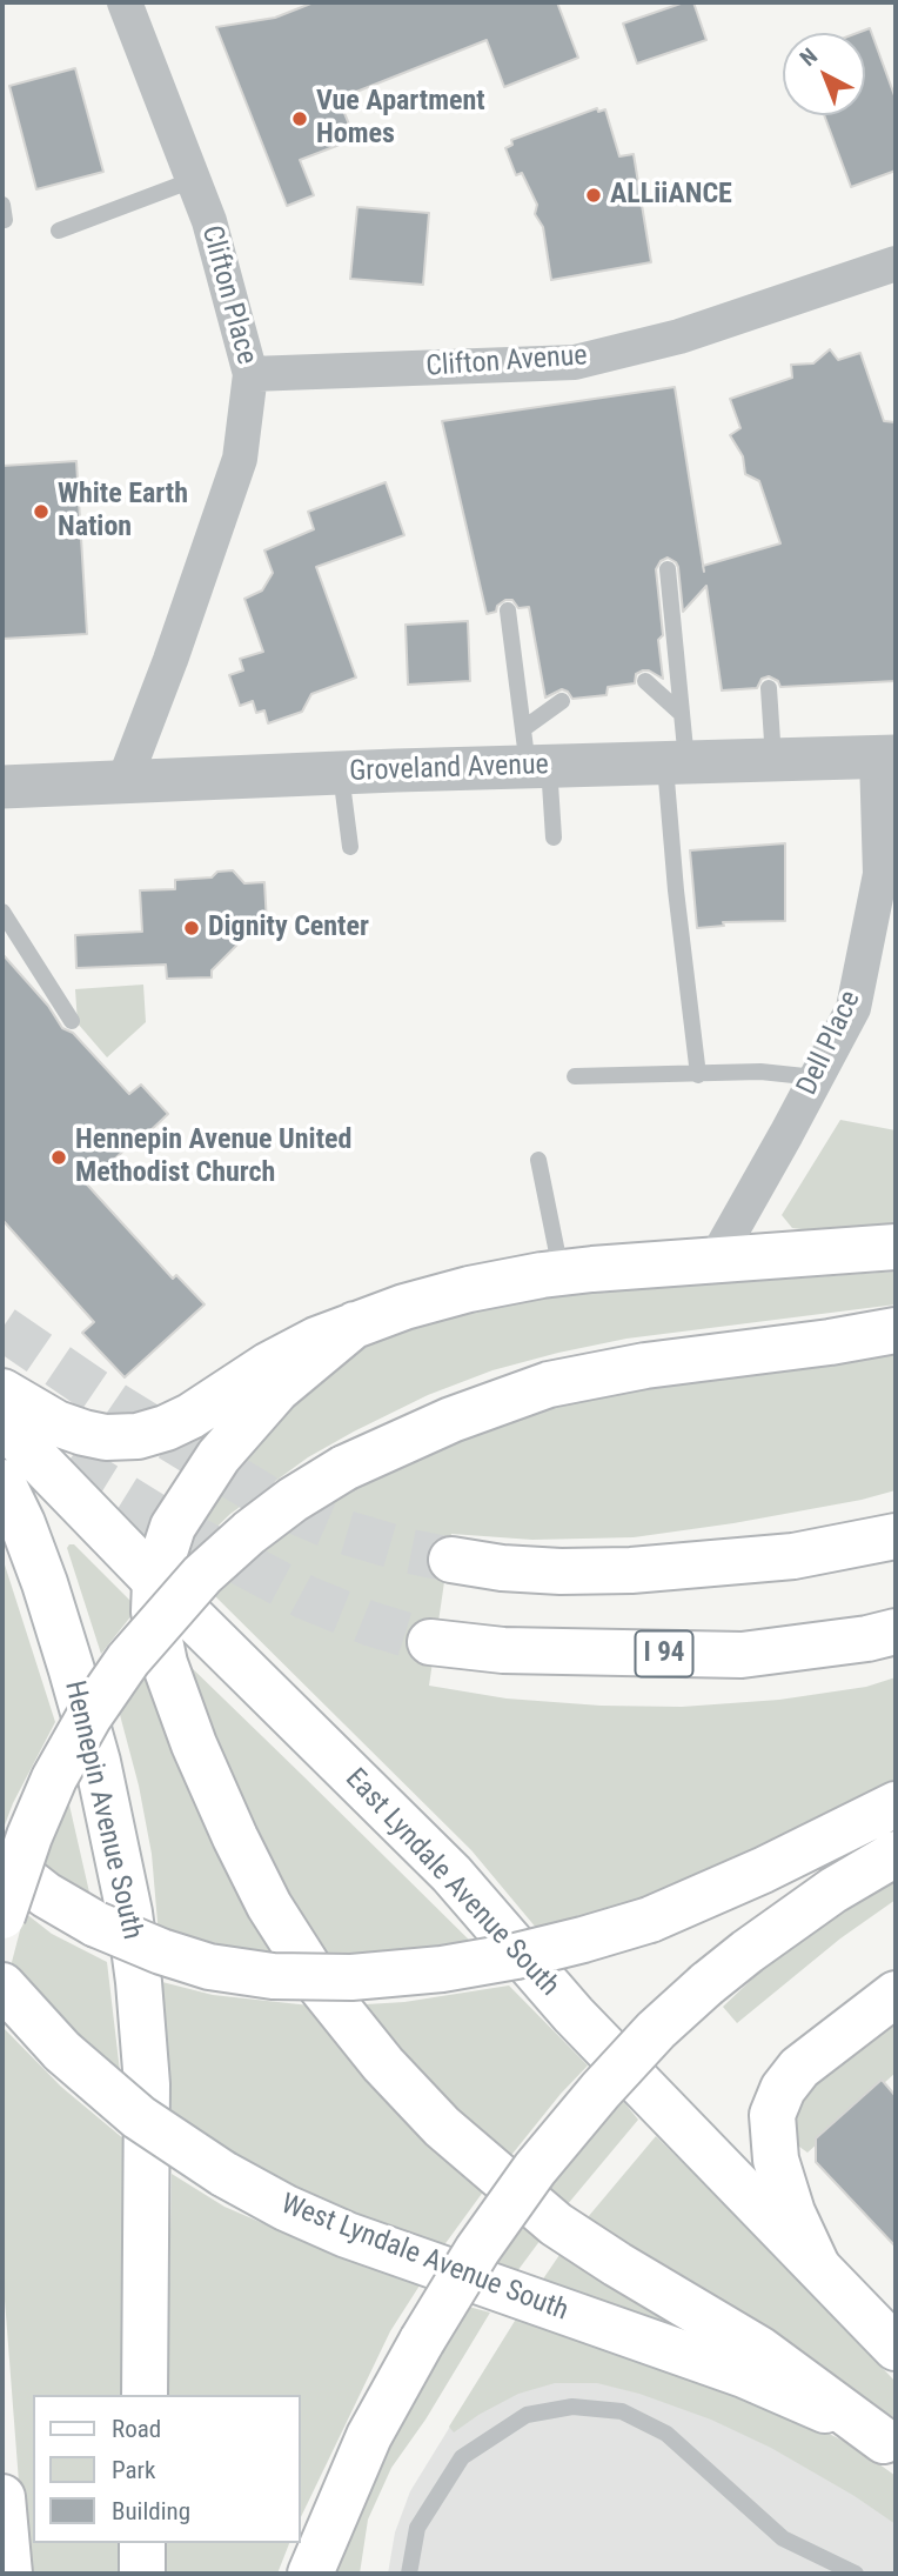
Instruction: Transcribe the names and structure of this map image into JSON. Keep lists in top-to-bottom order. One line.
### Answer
{"streets":{"main road":["I 94","Hennepin Avenue South","East Lyndale Avenue South","West Lyndale Avenue South"],"street":["Clifton Place","Clifton Avenue","Groveland Avenue","Dell Place"]},"crossings":[["Clifton Place","Clifton Avenue"],["Clifton Place","Groveland Avenue"],["Groveland Avenue","Dell Place"]],"places":["Vue Apartment Homes","ALLiiANCE","White Earth Nation","Dignity Center","Hennepin Avenue United Methodist Church"],"legend":["Road","Park","Building"],"north":"top left"}
